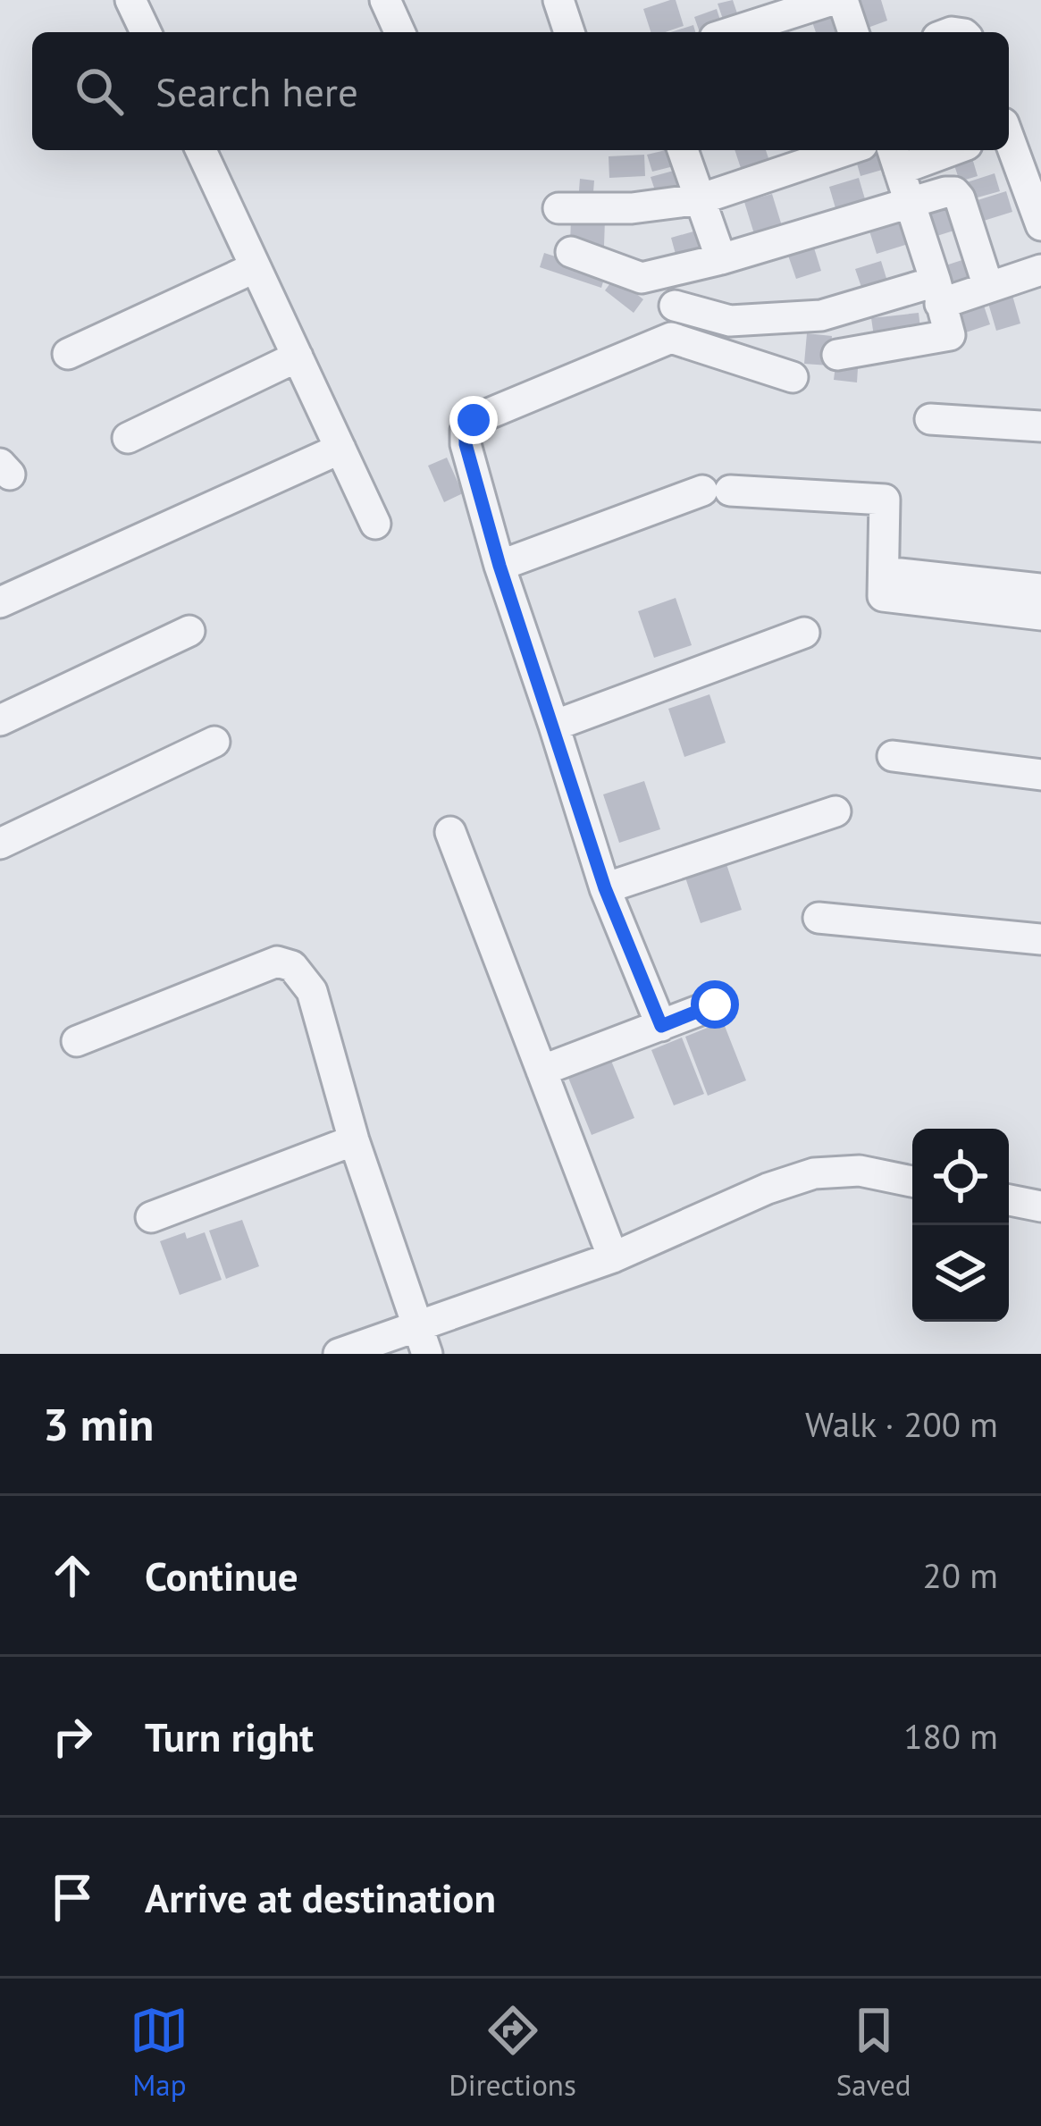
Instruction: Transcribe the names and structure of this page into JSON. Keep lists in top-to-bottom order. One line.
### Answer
{"page":{"search":"Search here","heading":["3 min","Walk · 200 m"],"list":[["Continue","20 m"],["Turn right","180 m"],"Arrive at destination"],"nav":["Map","Directions","Saved"]}}
